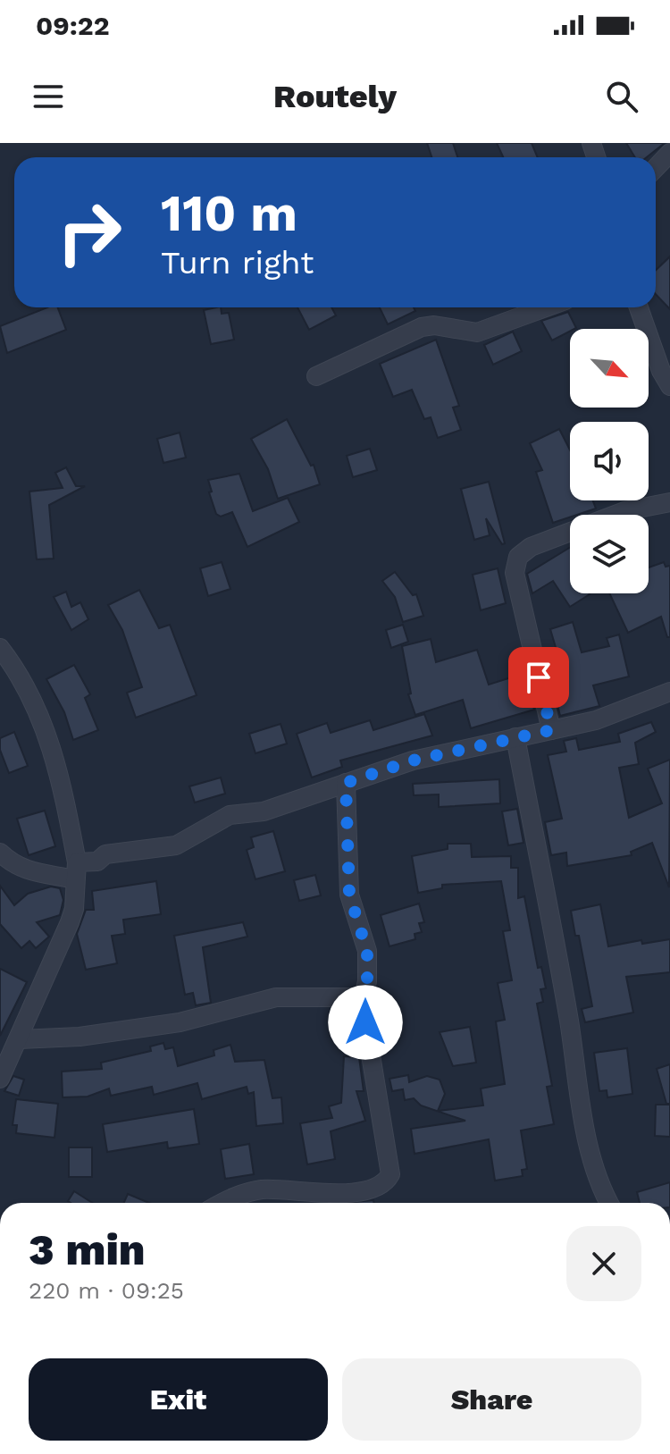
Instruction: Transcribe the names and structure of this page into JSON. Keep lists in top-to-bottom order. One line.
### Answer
{"north":"bottom right","page":{"status":"09:22","header":"Routely","turn":["110 m","Turn right"],"heading":["3 min","220 m · 09:25"],"buttons":["Exit","Share"]}}
